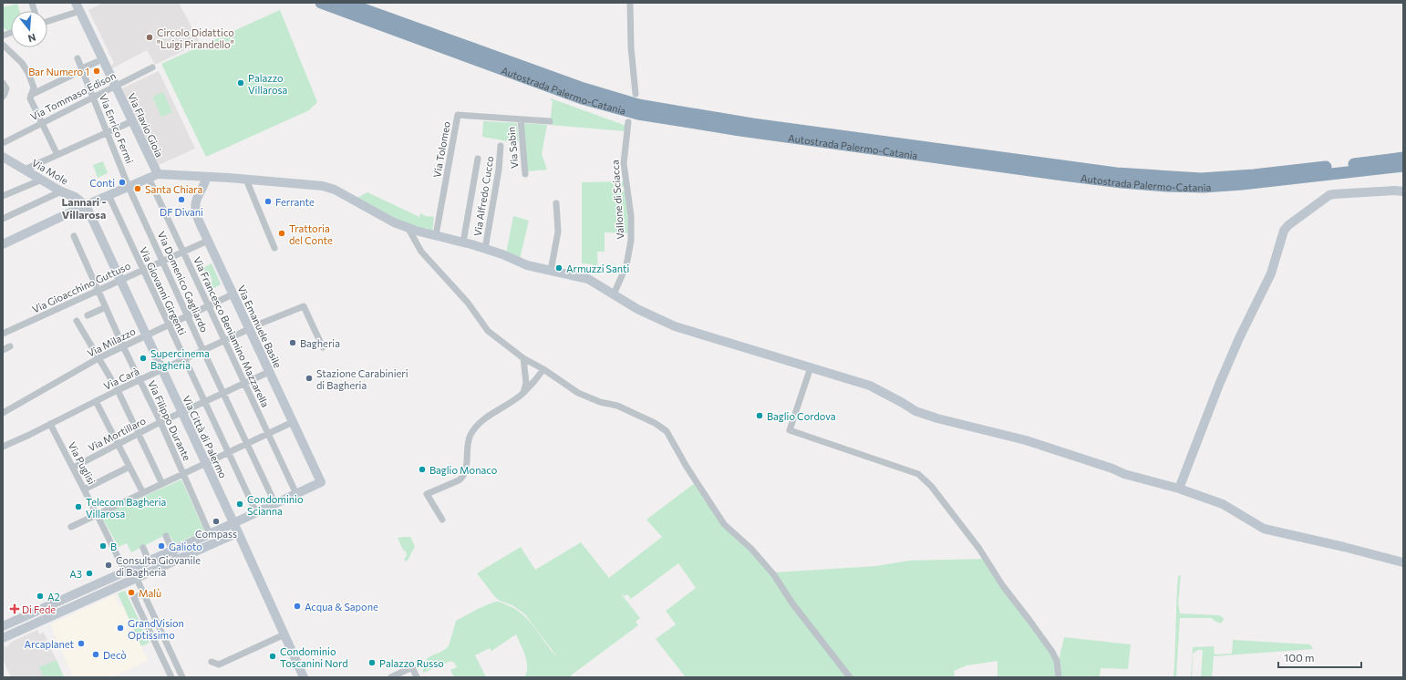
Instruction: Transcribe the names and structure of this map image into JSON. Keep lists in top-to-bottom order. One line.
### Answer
{"streets":{"highway":["Autostrada Palermo-Catania"],"street":["Via Tommaso Edison","Via Flavio Gioia","Via Enrico Fermi","Via Sabin","Via Tolomeo","Via Mole","Via Alfredo Cucco","Vallone di Sciacca","Via Domenico Gagliardo","Via Gioacchino Guttuso","Via Giovanni Girgenti","Via Emanuele Basile","Via Francesco Beniamino Mazzarella","Via Milazzo","Via Carà","Via Filippo Durante","Via Mortillaro","Via Città di Palermo","Via Puglisi"]},"crossings":[["Via Tommaso Edison","Via Flavio Gioia"],["Via Tommaso Edison","Via Enrico Fermi"],["Via Enrico Fermi","Via Domenico Gagliardo"],["Via Sabin","Via Tolomeo"],["Via Mole","Via Città di Palermo"],["Via Domenico Gagliardo","Via Gioacchino Guttuso"],["Via Domenico Gagliardo","Via Milazzo"],["Via Domenico Gagliardo","Via Carà"],["Via Domenico Gagliardo","Via Mortillaro"],["Via Gioacchino Guttuso","Via Giovanni Girgenti"],["Via Gioacchino Guttuso","Via Emanuele Basile"],["Via Gioacchino Guttuso","Via Francesco Beniamino Mazzarella"],["Via Gioacchino Guttuso","Via Filippo Durante"],["Via Gioacchino Guttuso","Via Città di Palermo"],["Via Giovanni Girgenti","Via Milazzo"],["Via Giovanni Girgenti","Via Carà"],["Via Giovanni Girgenti","Via Mortillaro"],["Via Emanuele Basile","Via Francesco Beniamino Mazzarella"],["Via Emanuele Basile","Via Milazzo"],["Via Emanuele Basile","Via Carà"],["Via Emanuele Basile","Via Mortillaro"],["Via Francesco Beniamino Mazzarella","Via Milazzo"],["Via Francesco Beniamino Mazzarella","Via Carà"],["Via Francesco Beniamino Mazzarella","Via Mortillaro"],["Via Milazzo","Via Filippo Durante"],["Via Milazzo","Via Città di Palermo"],["Via Carà","Via Filippo Durante"],["Via Carà","Via Città di Palermo"],["Via Carà","Via Puglisi"],["Via Filippo Durante","Via Mortillaro"],["Via Mortillaro","Via Città di Palermo"],["Via Mortillaro","Via Puglisi"]],"districts":["Lannari - Villarosa"],"places":{"other":["Circolo Didattico \"Luigi Pirandello\"","Bar Numero 1","Palazzo Villarosa","Conti","Santa Chiara","DF Divani","Ferrante","Trattoria del Conte","Armuzzi Santi","Bagheria","Supercinema Bagheria","Stazione Carabinieri di Bagheria","Baglio Cordova","Baglio Monaco","Condominio Scianna","Telecom Bagheria Villarosa","Compass","B","Galioto","Consulta Giovanile di Bagheria","A3","Malù","A2","Acqua & Sapone","GrandVision Optissimo","Arcaplanet","Decò","Condominio Toscanini Nord","Palazzo Russo"],"health":["Di Fede"]},"scale_bar":"100 m","north":"bottom"}
